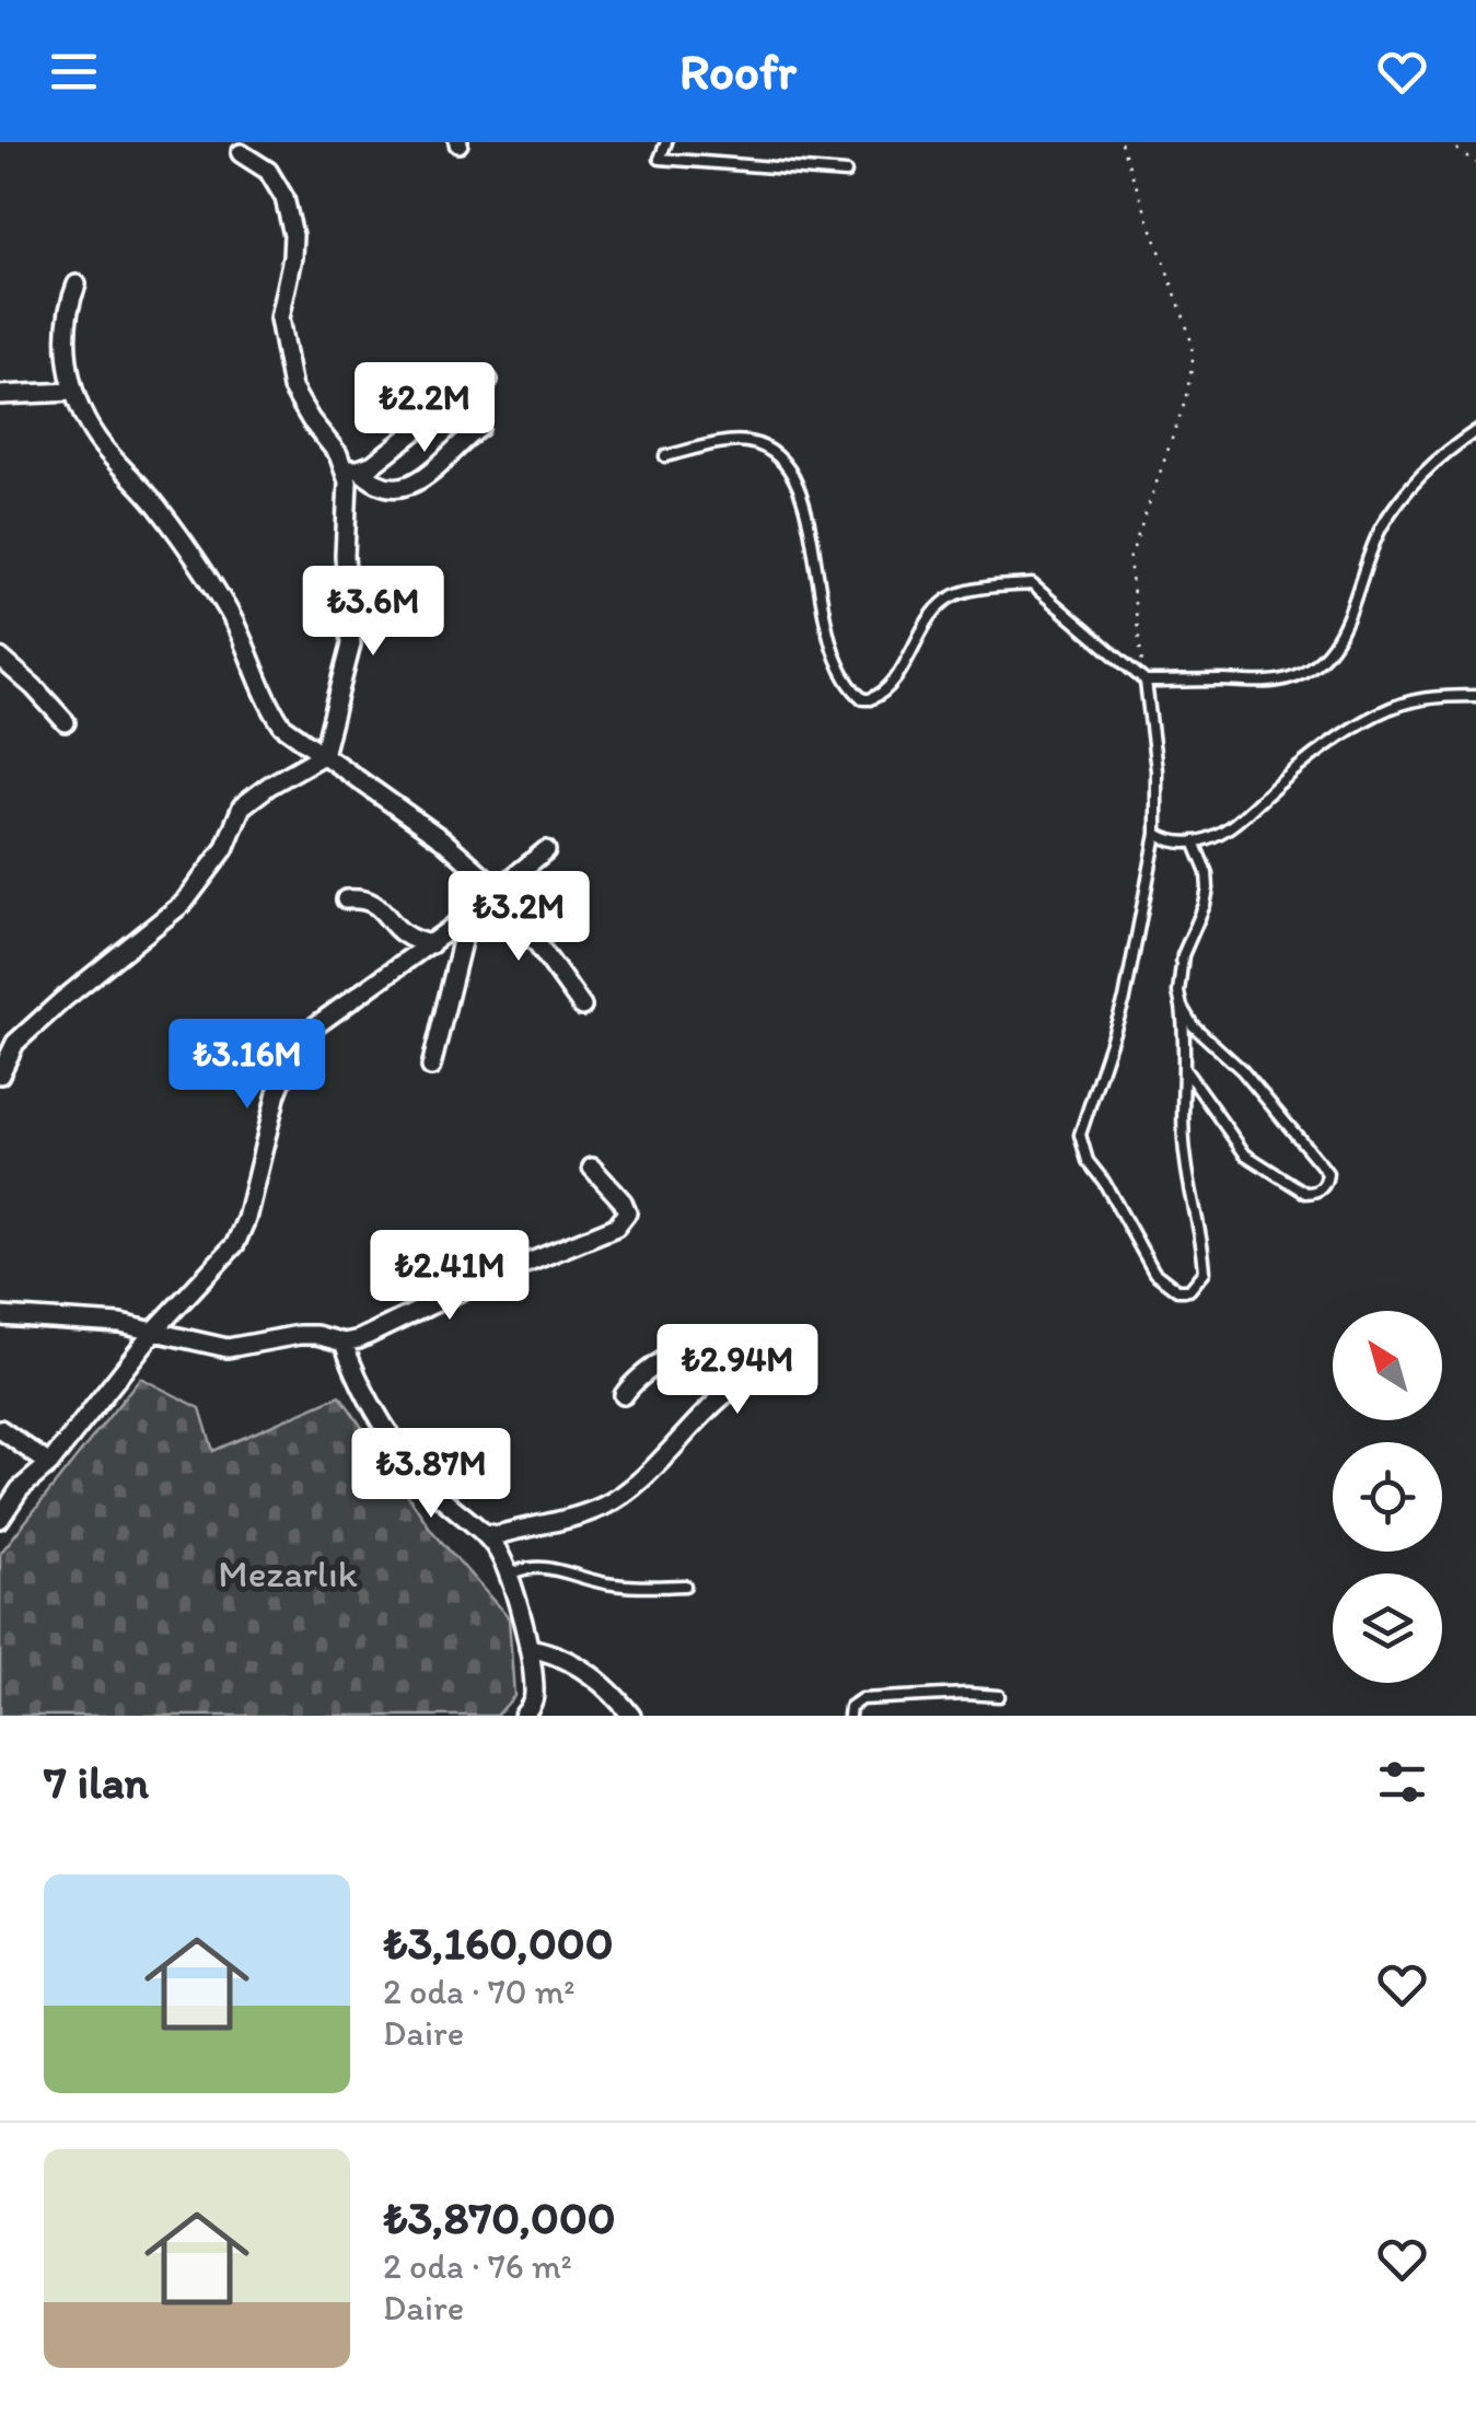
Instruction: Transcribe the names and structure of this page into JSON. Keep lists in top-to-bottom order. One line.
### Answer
{"parks":["Mezarlık"],"north":"top left","page":{"header":"Roofr","price":["₺2.2M","₺3.6M","₺3.2M","₺3.16M","₺2.41M","₺2.94M","₺3.87M"],"heading":"7 ilan","list":[{"name":"₺3,160,000","note":"2 oda · 70 m² · Daire"},{"name":"₺3,870,000","note":"2 oda · 76 m² · Daire"}]}}
